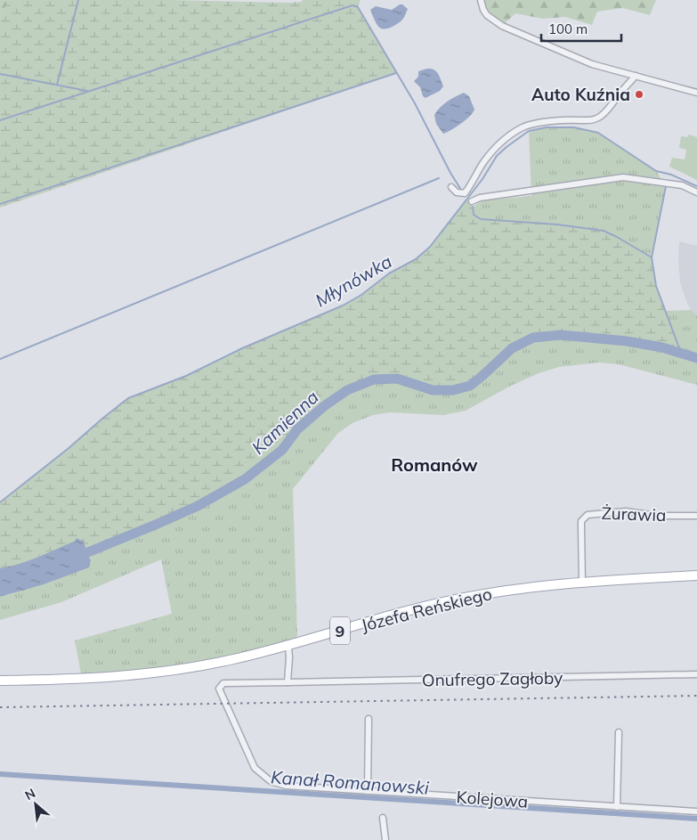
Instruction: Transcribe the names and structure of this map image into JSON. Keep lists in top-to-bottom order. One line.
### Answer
{"streets":{"main road":["Józefa Reńskiego","9"],"street":["Żurawia","Onufrego Zagłoby","Kolejowa"]},"crossings":[["Żurawia","Józefa Reńskiego"],["Onufrego Zagłoby","Kolejowa"]],"districts":["Romanów"],"water":["Młynówka","Kamienna","Kanał Romanowski"],"places":["Auto Kuźnia"],"scale_bar":"100 m","north":"top left"}
